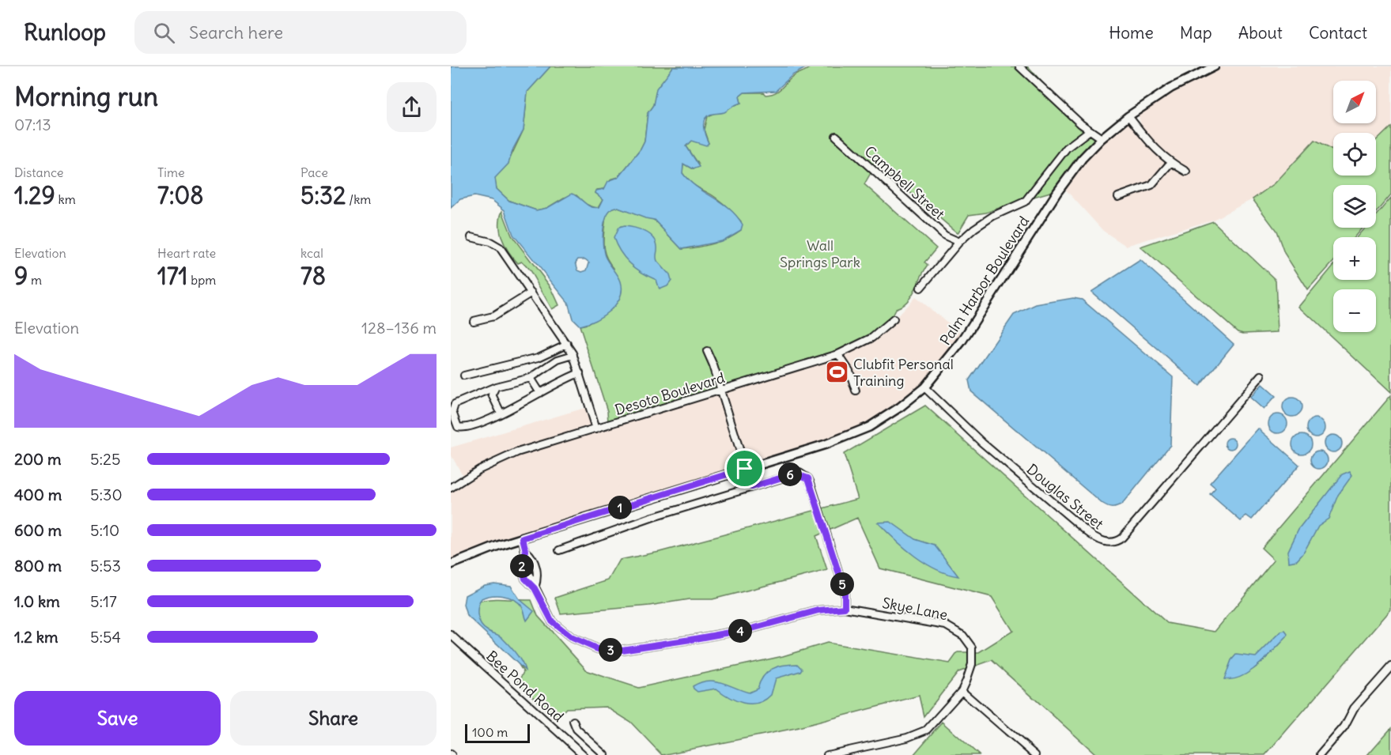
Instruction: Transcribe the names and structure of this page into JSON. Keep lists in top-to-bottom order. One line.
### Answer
{"streets":{"main road":["Palm Harbor Boulevard"],"street":["Campbell Street","Desoto Boulevard","Douglas Street","Skye Lane","Bee Pond Road"]},"crossings":[["Palm Harbor Boulevard","Douglas Street"]],"parks":["Wall Springs Park"],"places":{"sports":["Clubfit Personal Training"]},"scale_bar":"100 m","north":"top right","page":{"header":"Runloop","search":"Search here","nav":["Home","Map","About","Contact"],"heading":["Morning run","07:13"],"map_buttons":["+","−"],"stats":[["Distance","1.29 km"],["Time","7:08"],["Pace","5:32 /km"],["Elevation","9 m"],["Heart rate","171 bpm"],["kcal","78"]],"chart":["Elevation","128–136 m"],"list":[{"name":"200 m","note":"5:25"},{"name":"400 m","note":"5:30"},{"name":"600 m","note":"5:10"},{"name":"800 m","note":"5:53"},{"name":"1.0 km","note":"5:17"},{"name":"1.2 km","note":"5:54"}],"pins":["6","1","2","5","4","3"],"buttons":["Save","Share"],"scale":"100 m"}}
